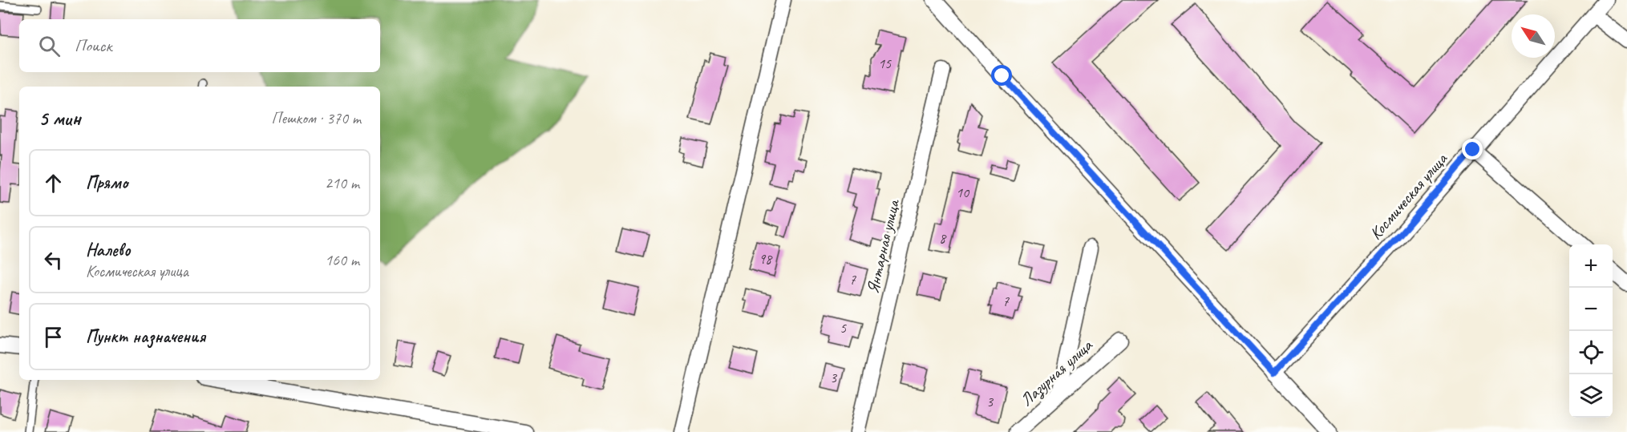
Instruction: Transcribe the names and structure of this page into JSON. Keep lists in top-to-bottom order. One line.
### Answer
{"streets":{"street":["Космическая улица","Янтарная улица","Лазурная улица"]},"house_numbers":["15","10","8","98","7","7","5","3","3"],"north":"top left","page":{"search":"Поиск","heading":["5 мин","Пешком · 370 m"],"list":[["Прямо","210 m"],["Налево","Космическая улица","160 m"],"Пункт назначения"],"map_buttons":["+","−"]}}
